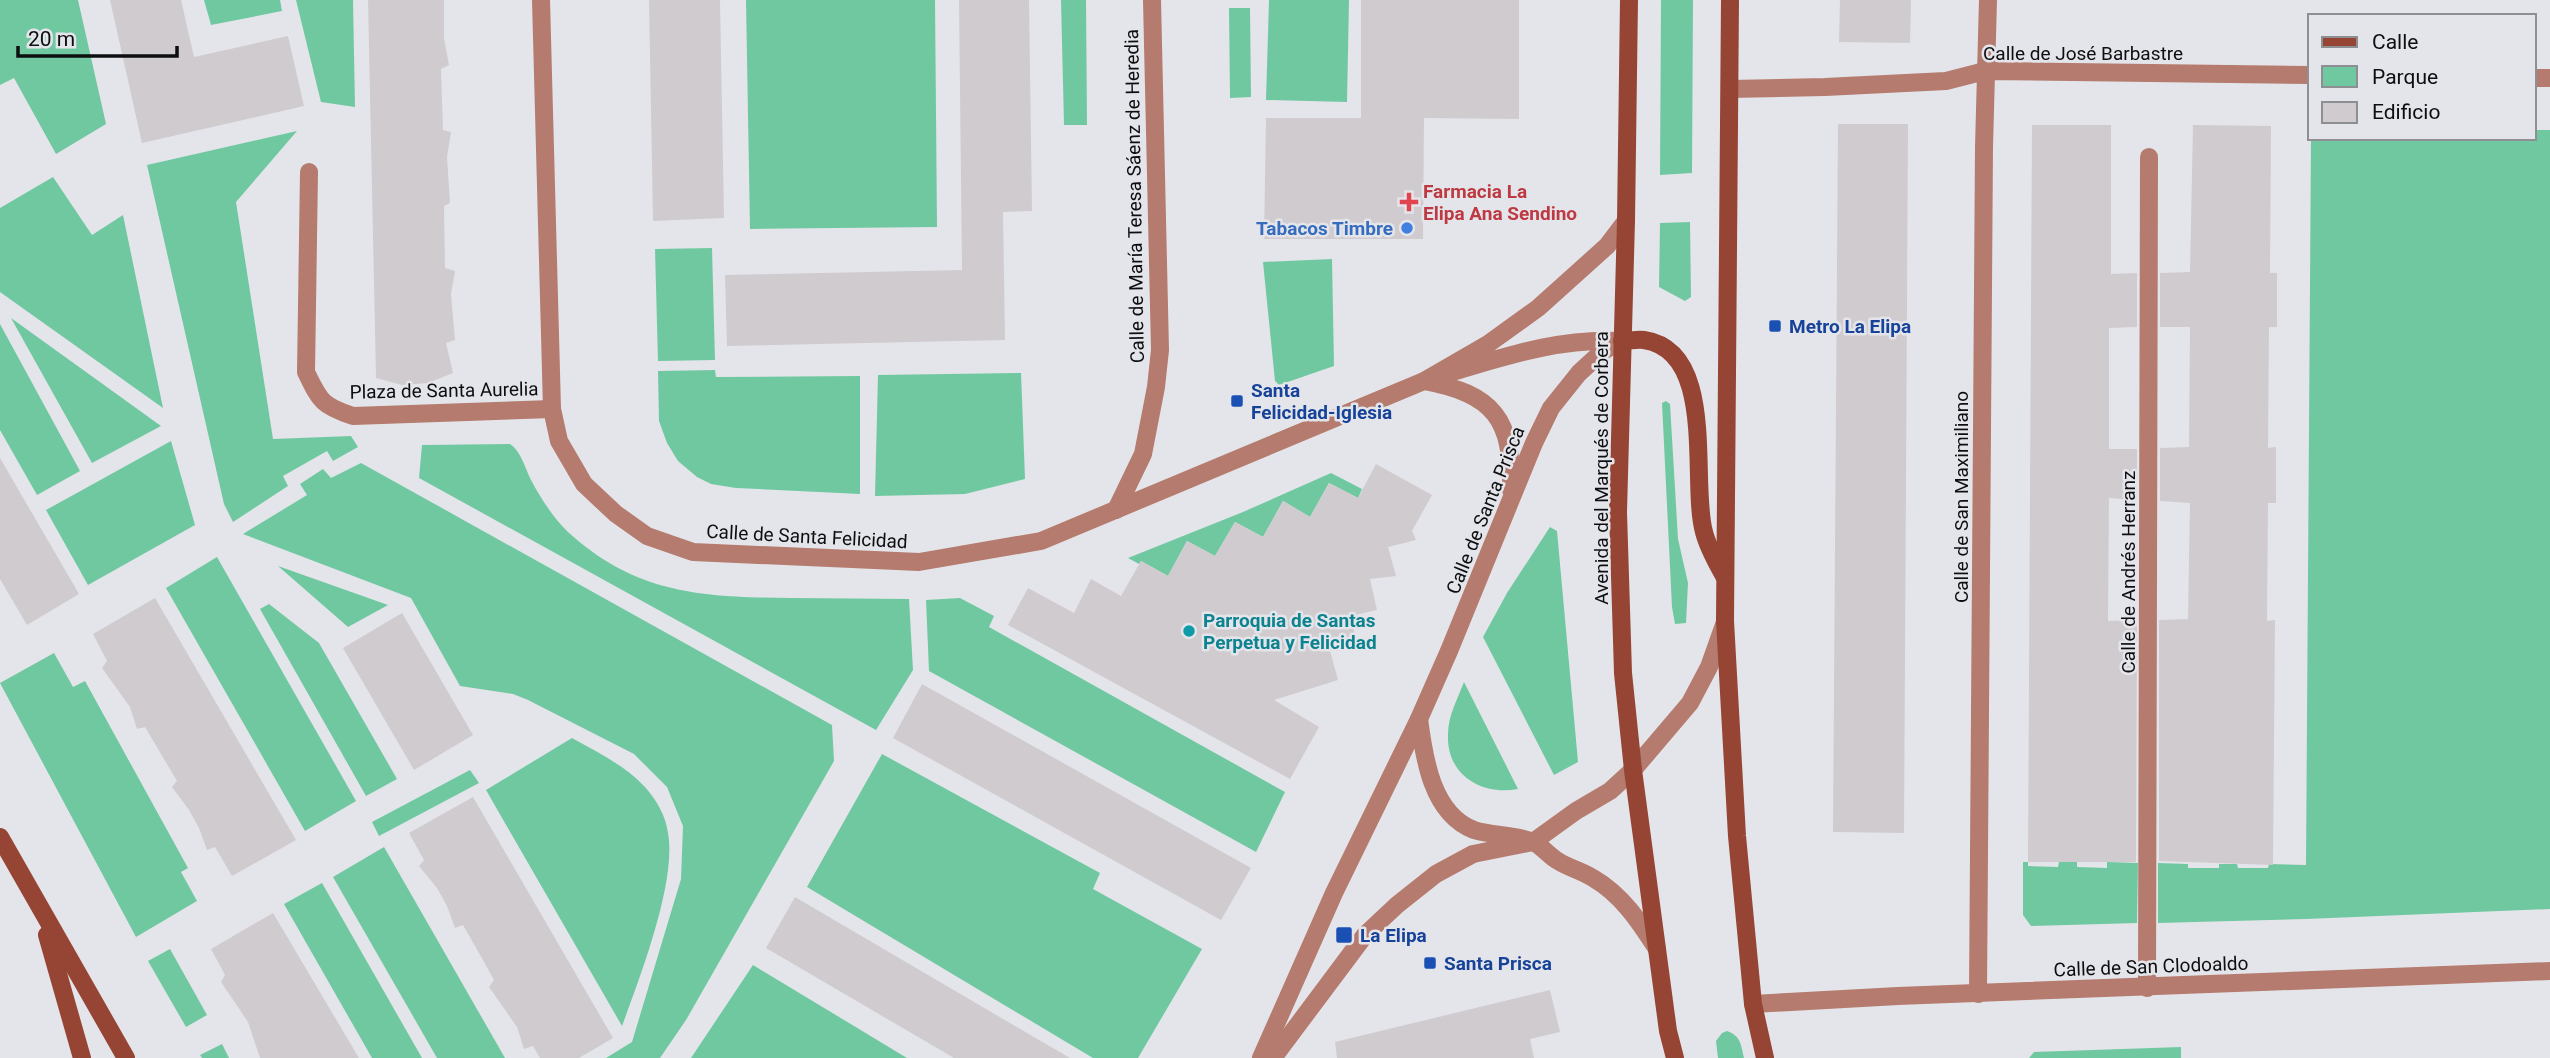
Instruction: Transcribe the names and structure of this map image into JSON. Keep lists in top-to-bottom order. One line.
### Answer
{"streets":{"street":["Calle de José Barbastre","Calle de María Teresa Sáenz de Heredia","Plaza de Santa Aurelia","Avenida del Marqués de Corbera","Calle de San Maximiliano","Calle de Santa Prisca","Calle de Santa Felicidad","Calle de Andrés Herranz","Calle de San Clodoaldo"]},"crossings":[["Calle de José Barbastre","Calle de San Maximiliano"],["Calle de María Teresa Sáenz de Heredia","Calle de Santa Felicidad"],["Plaza de Santa Aurelia","Calle de Santa Felicidad"],["Avenida del Marqués de Corbera","Calle de Santa Prisca"],["Avenida del Marqués de Corbera","Calle de Santa Felicidad"],["Calle de San Maximiliano","Calle de San Clodoaldo"],["Calle de Santa Prisca","Calle de Santa Felicidad"],["Calle de Andrés Herranz","Calle de San Clodoaldo"]],"places":{"health":["Farmacia La Elipa Ana Sendino"],"other":["Tabacos Timbre","Parroquia de Santas Perpetua y Felicidad"],"transit":["Metro La Elipa","Santa Felicidad-Iglesia","La Elipa","Santa Prisca"]},"legend":["Calle","Parque","Edificio"],"scale_bar":"20 m"}
